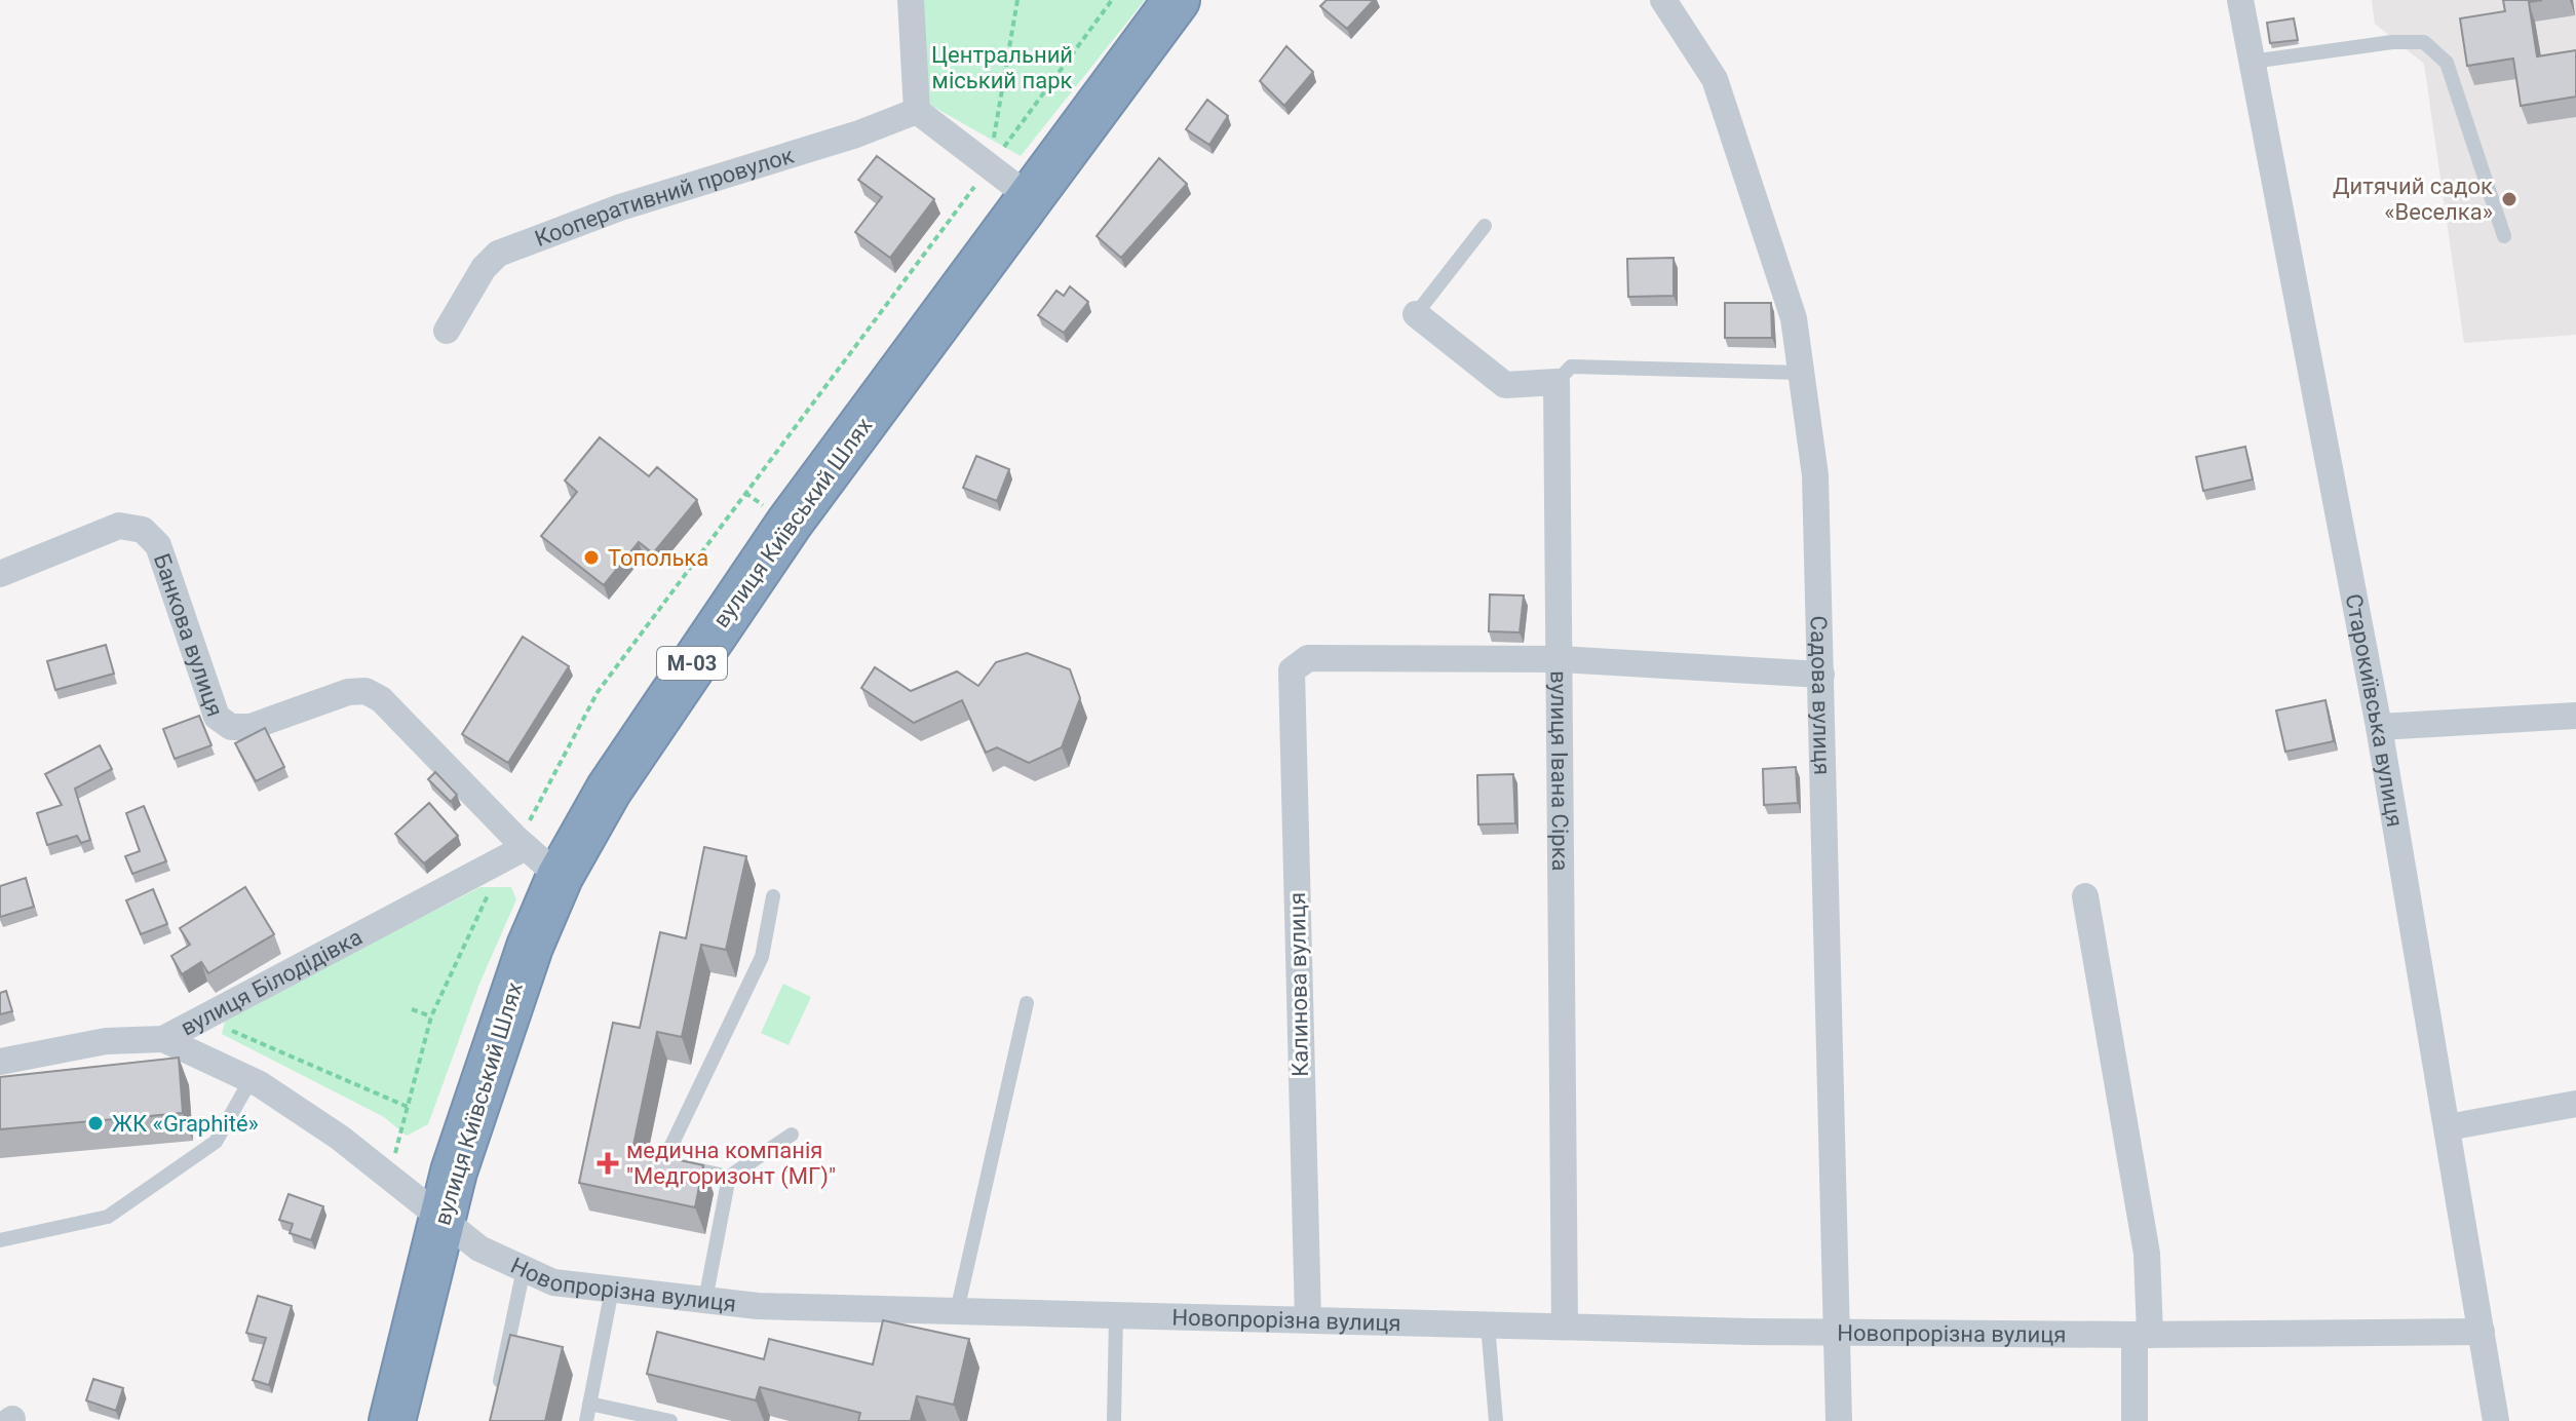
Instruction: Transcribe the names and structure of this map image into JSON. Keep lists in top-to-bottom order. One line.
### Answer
{"streets":{"highway":["вулиця Київський Шлях","М-03"],"street":["Кооперативний провулок","Банкова вулиця","Садова вулиця","Старокиївська вулиця","вулиця Івана Сірка","вулиця Білодідівка","Калинова вулиця","Новопрорізна вулиця"]},"crossings":[["вулиця Київський Шлях","Банкова вулиця"],["вулиця Київський Шлях","Новопрорізна вулиця"],["Банкова вулиця","вулиця Білодідівка"],["Садова вулиця","Новопрорізна вулиця"],["Старокиївська вулиця","Новопрорізна вулиця"],["вулиця Івана Сірка","Калинова вулиця"],["вулиця Івана Сірка","Новопрорізна вулиця"],["вулиця Білодідівка","Новопрорізна вулиця"],["Калинова вулиця","Новопрорізна вулиця"]],"parks":["Центральний міський парк"],"places":{"other":["Дитячий садок «Веселка»","Тополька","ЖК «Graphité»"],"health":["медична компанія \"Медгоризонт (МГ)\""]}}
